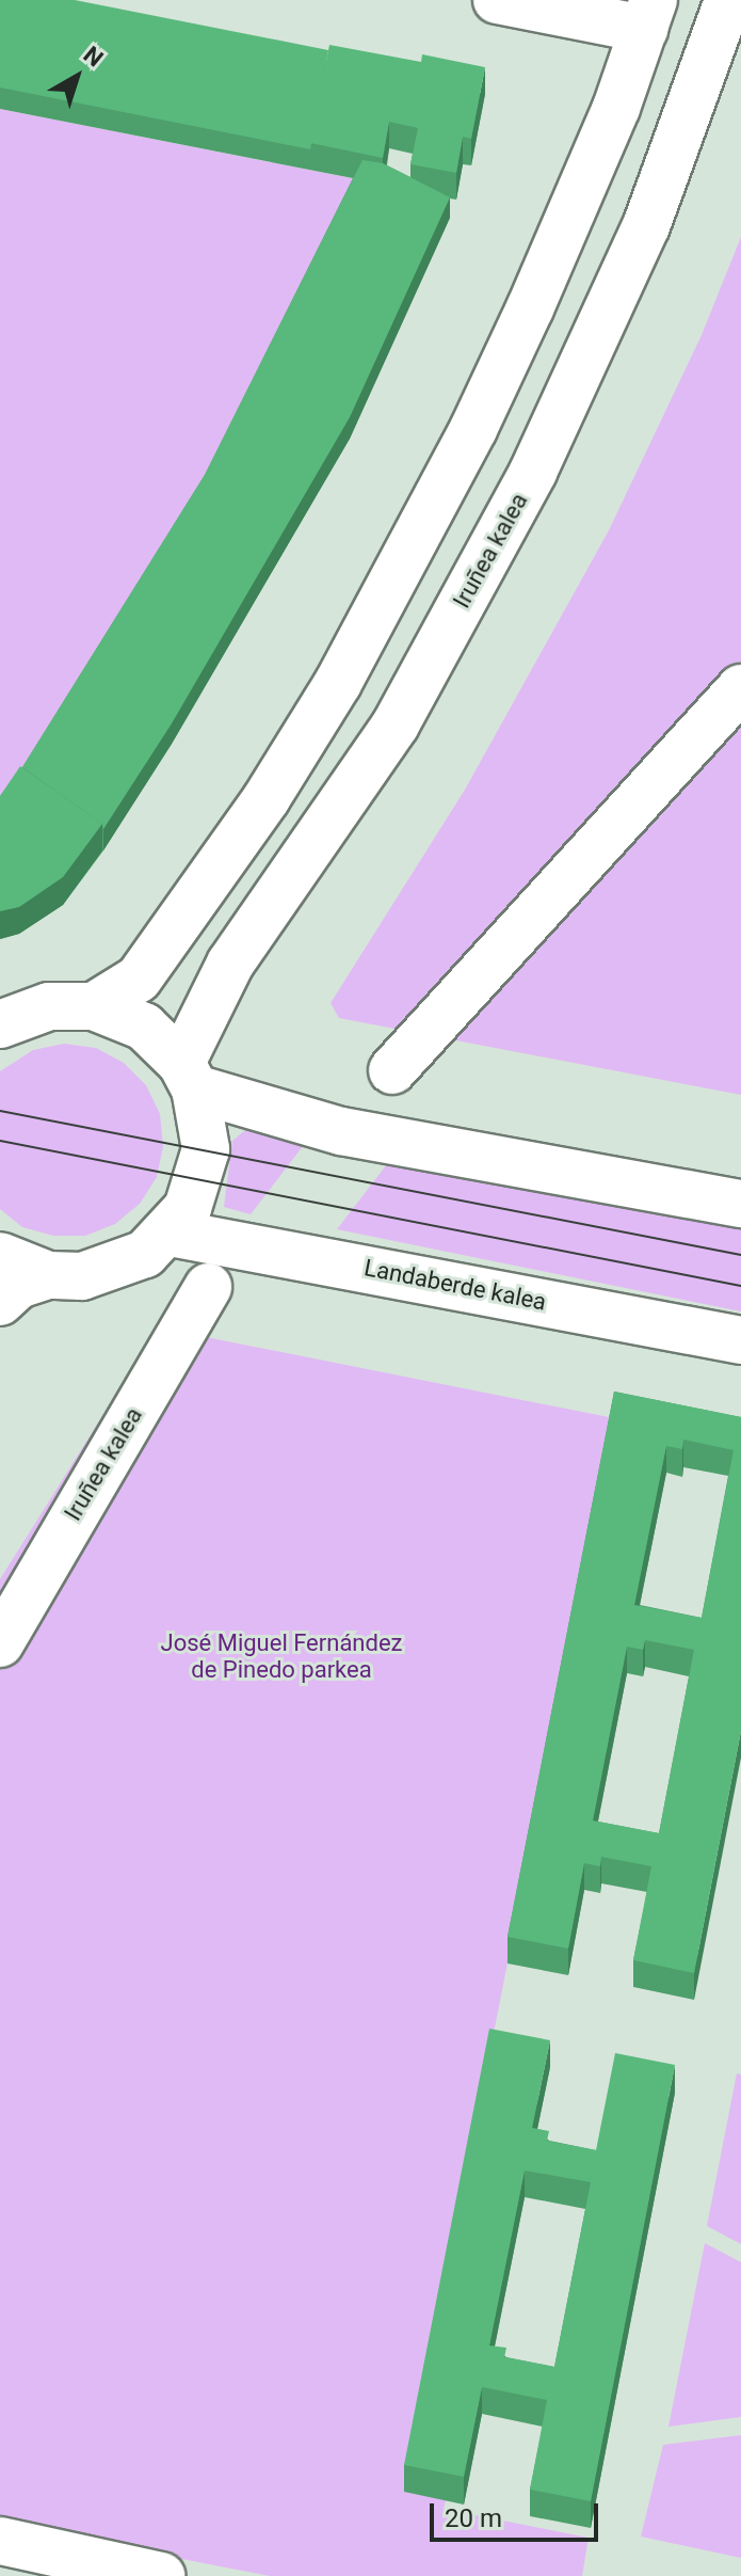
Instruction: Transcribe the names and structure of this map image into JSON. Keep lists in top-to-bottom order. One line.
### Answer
{"streets":{"street":["Iruñea kalea","Landaberde kalea"]},"parks":["José Miguel Fernández de Pinedo parkea"],"scale_bar":"20 m","north":"top right"}
